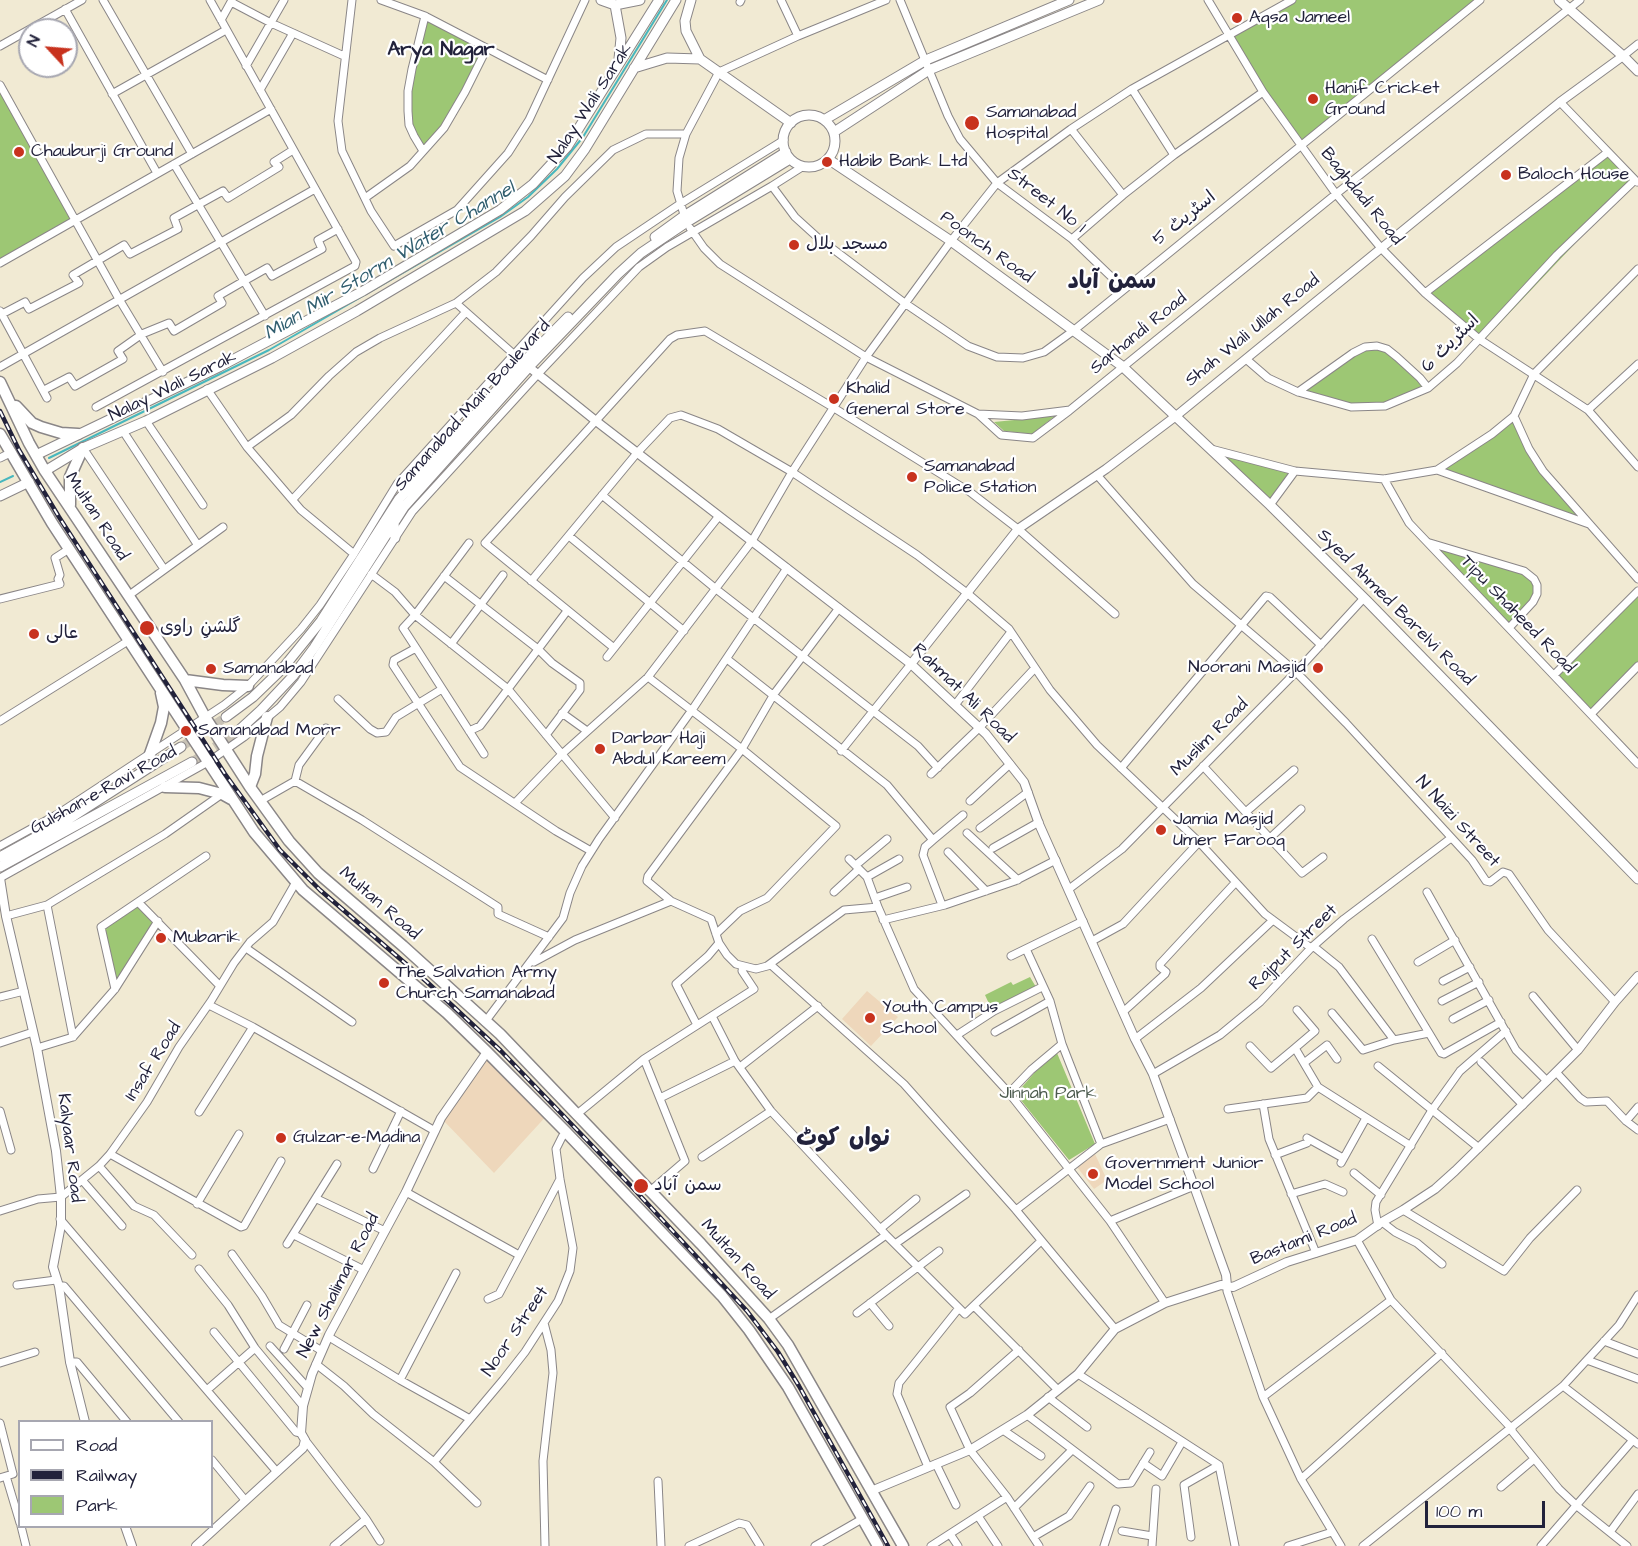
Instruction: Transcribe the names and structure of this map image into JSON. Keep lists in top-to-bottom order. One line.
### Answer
{"streets":{"main road":["Nalay Wali Sarak","Poonch Road","Samanabad Main Boulevard","Multan Road","Syed Ahmed Barelvi Road","Gulshan-e-Ravi Road"],"street":["Baghdadi Road","Street No 1","اسٹریٹ 5","Shah Wali Ullah Road","Sarhandi Road","اسٹریٹ 6","Tipu Shaheed Road","Rahmat Ali Road","Muslim Road","N Naizi Street","Rajput Street","Insaf Road","Kalyaar Road","Bastami Road","New Shalimar Road","Noor Street"]},"crossings":[["Nalay Wali Sarak","Multan Road"],["Baghdadi Road","اسٹریٹ 5"],["Baghdadi Road","Shah Wali Ullah Road"],["Baghdadi Road","Sarhandi Road"],["Baghdadi Road","اسٹریٹ 6"],["Street No 1","اسٹریٹ 5"],["اسٹریٹ 5","Poonch Road"],["Poonch Road","Sarhandi Road"],["Poonch Road","Samanabad Main Boulevard"],["Poonch Road","Syed Ahmed Barelvi Road"],["Shah Wali Ullah Road","اسٹریٹ 6"],["Shah Wali Ullah Road","Syed Ahmed Barelvi Road"],["Shah Wali Ullah Road","Rahmat Ali Road"],["Shah Wali Ullah Road","N Naizi Street"],["Sarhandi Road","Syed Ahmed Barelvi Road"],["Samanabad Main Boulevard","Rahmat Ali Road"],["Multan Road","Insaf Road"],["Multan Road","Bastami Road"],["Multan Road","New Shalimar Road"],["Multan Road","Noor Street"],["Syed Ahmed Barelvi Road","Muslim Road"],["Rahmat Ali Road","Muslim Road"],["Rahmat Ali Road","Rajput Street"],["Rahmat Ali Road","Bastami Road"],["Muslim Road","N Naizi Street"],["N Naizi Street","Rajput Street"],["N Naizi Street","Bastami Road"],["Insaf Road","Kalyaar Road"]],"districts":["Arya Nagar","سمن آباد","نواں کوٹ"],"water":["Mian Mir Storm Water Channel"],"parks":["Jinnah Park"],"places":["Aqsa Jameel","Hanif Cricket Ground","Samanabad Hospital","Chauburji Ground","Habib Bank Ltd","Baloch House","مسجد بلال","Khalid General Store","Samanabad Police Station","گلشنِ راوی","عالی","Noorani Masjid","Samanabad","Samanabad Morr","Darbar Haji Abdul Kareem","Jamia Masjid Umer Farooq","Mubarik","The Salvation Army Church Samanabad","Youth Campus School","Gulzar-e-Madina","Government Junior Model School","سمن آباد"],"legend":["Road","Railway","Park"],"scale_bar":"100 m","north":"top left"}
